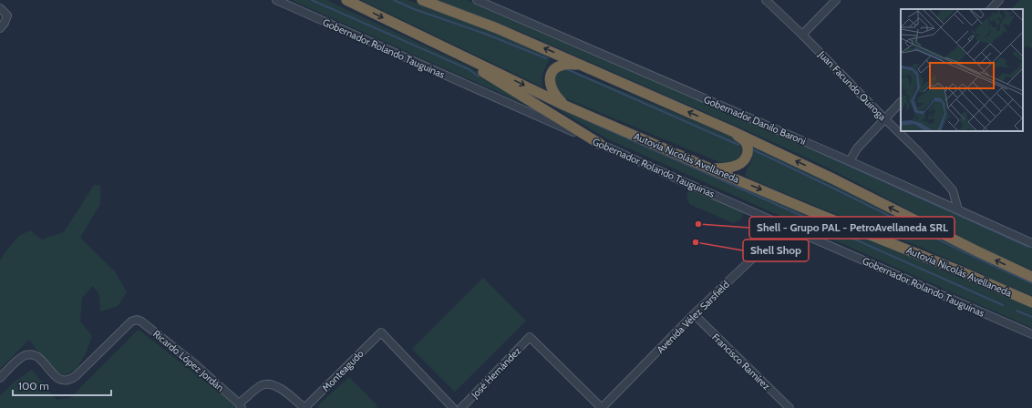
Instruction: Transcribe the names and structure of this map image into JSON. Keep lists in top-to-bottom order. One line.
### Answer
{"streets":{"highway":["Autovía Nicolás Avellaneda"],"street":["Gobernador Rolando Tauguinas","Juan Facundo Quiroga","Gobernador Danilo Baroni","Avenida Vélez Sarsfield","Ricardo López Jordán","Francisco Ramírez","Monteagudo","José Hernández"]},"crossings":[["Gobernador Rolando Tauguinas","Avenida Vélez Sarsfield"],["Juan Facundo Quiroga","Gobernador Danilo Baroni"],["Avenida Vélez Sarsfield","Francisco Ramírez"],["Avenida Vélez Sarsfield","José Hernández"]],"places":["Shell - Grupo PAL - PetroAvellaneda SRL","Shell Shop"],"scale_bar":"100 m"}
